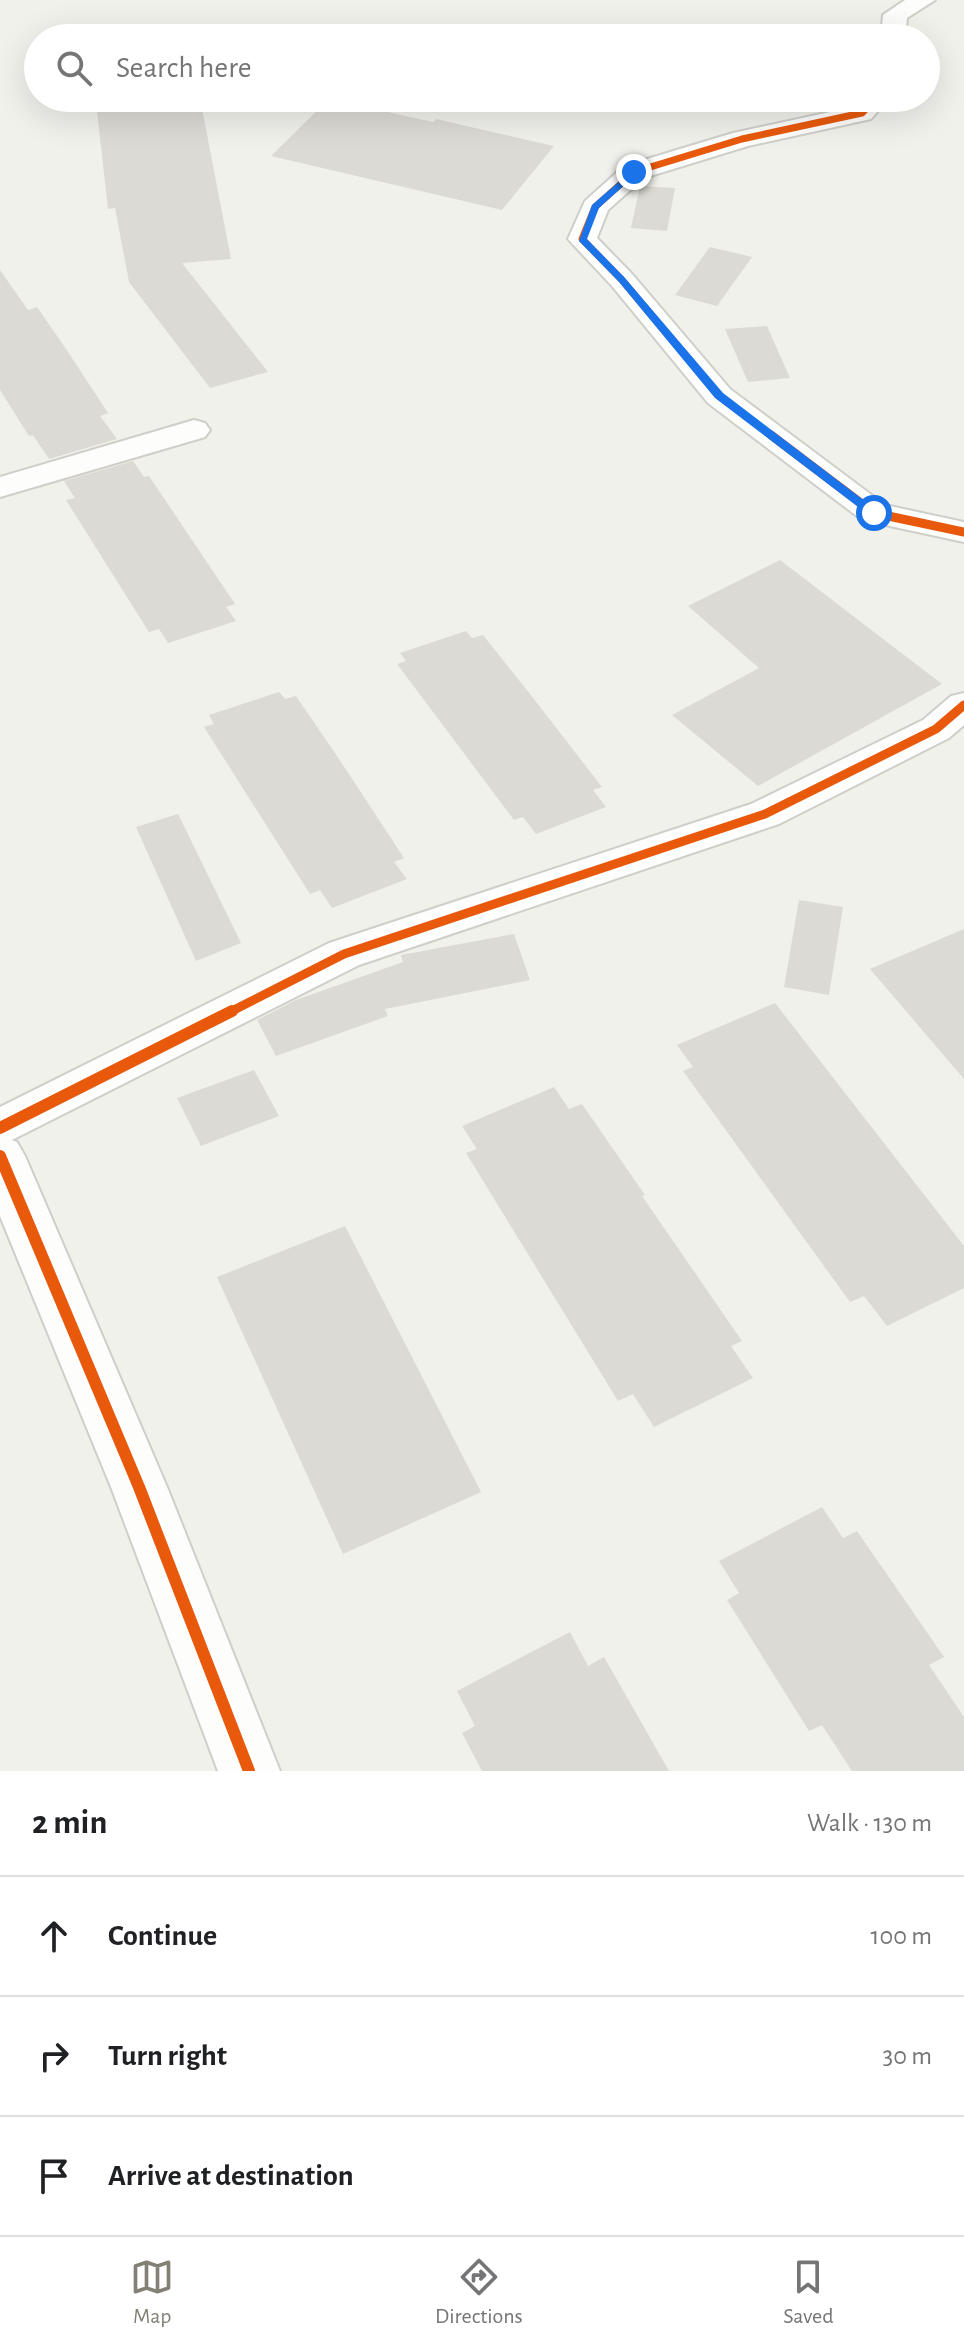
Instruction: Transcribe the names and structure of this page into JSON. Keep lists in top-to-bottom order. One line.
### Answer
{"page":{"search":"Search here","heading":["2 min","Walk · 130 m"],"list":[["Continue","100 m"],["Turn right","30 m"],"Arrive at destination"],"nav":["Map","Directions","Saved"]}}
